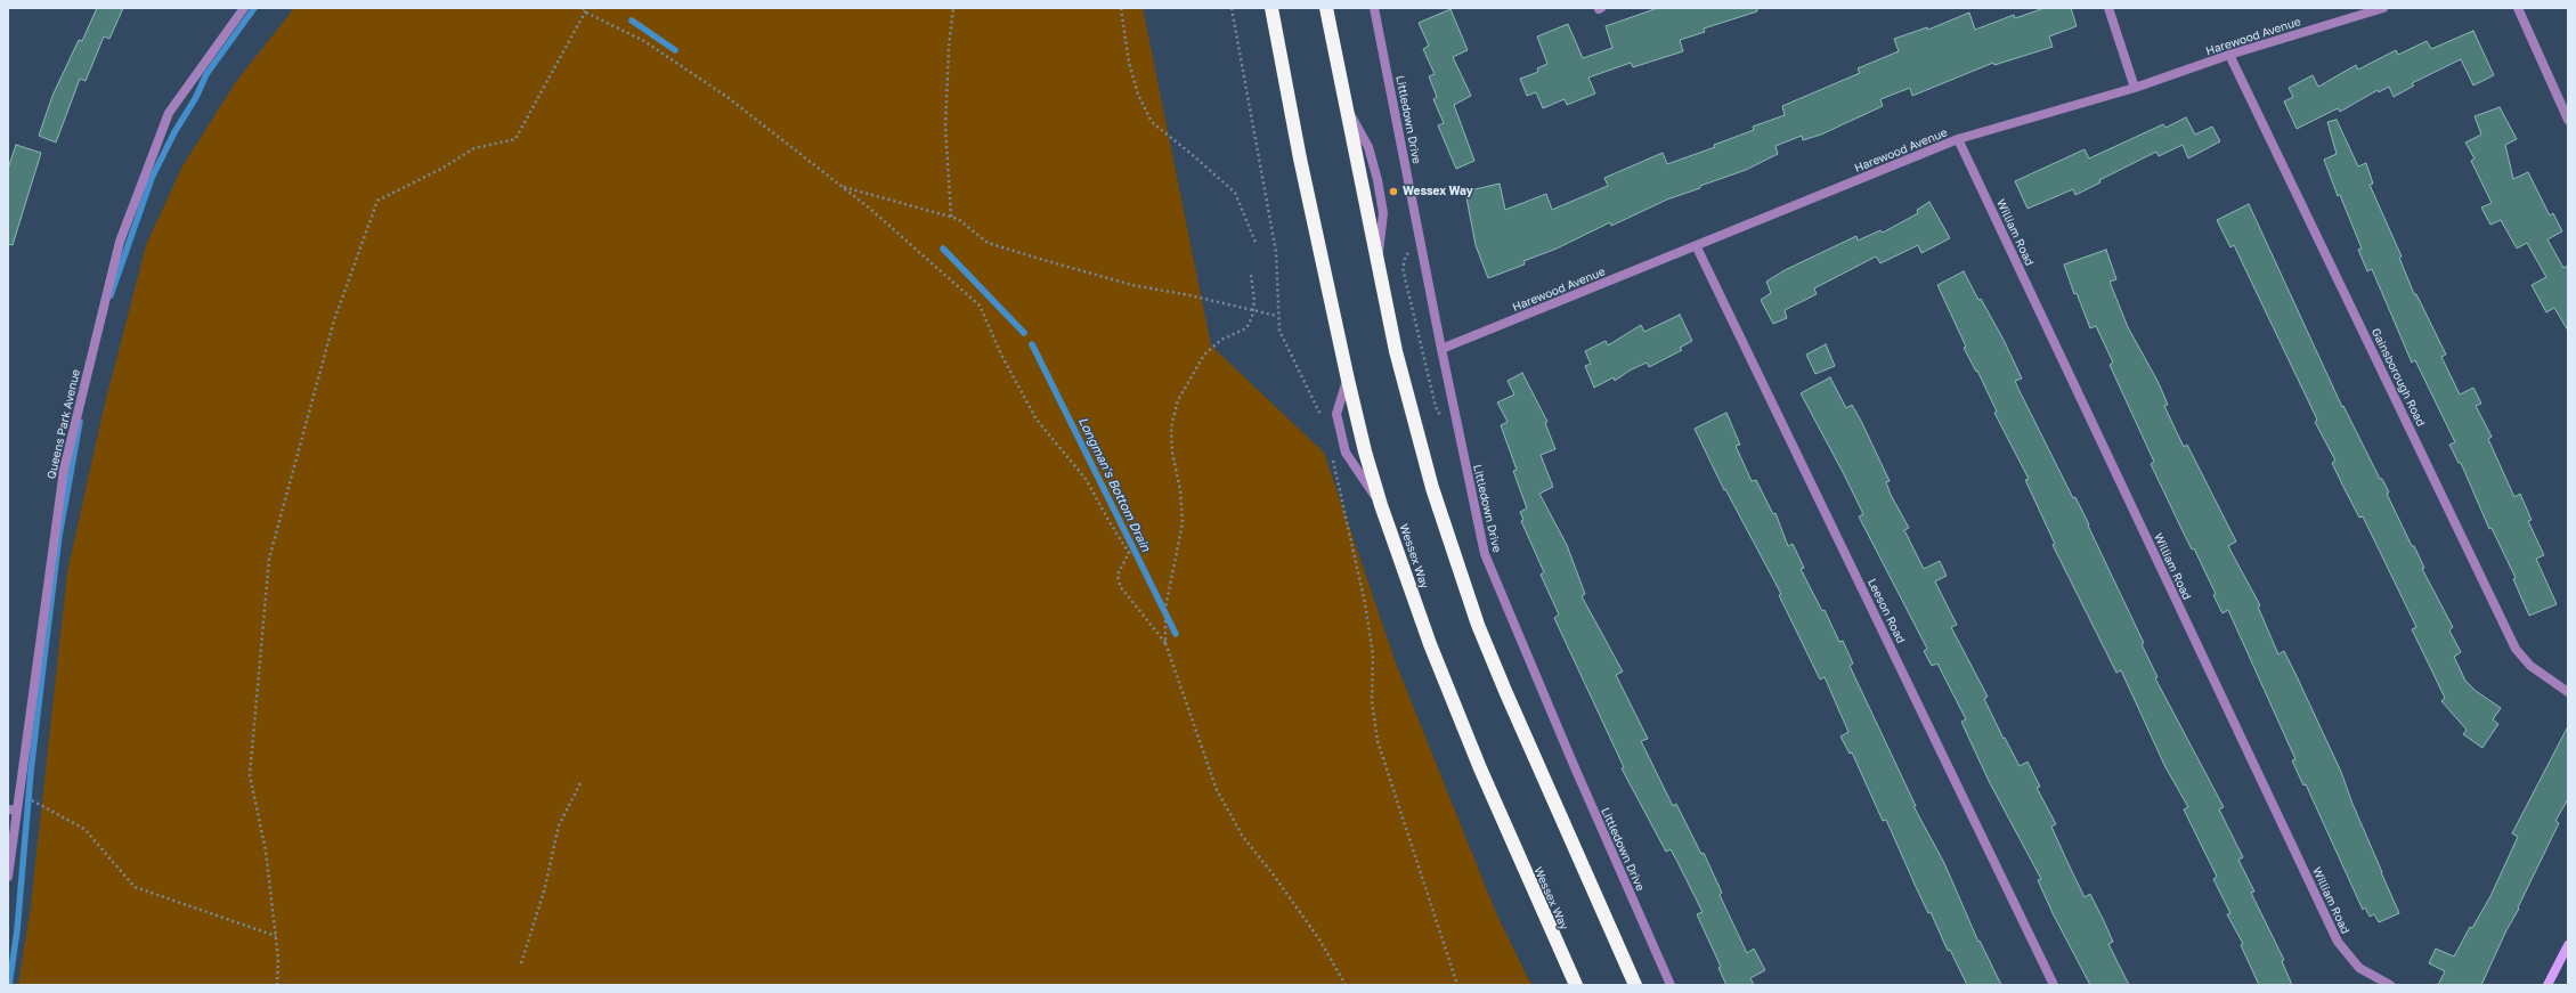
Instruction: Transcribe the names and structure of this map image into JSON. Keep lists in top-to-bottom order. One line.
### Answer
{"streets":{"highway":["Wessex Way"],"street":["Harewood Avenue","Littledown Drive","William Road","Gainsborough Road","Queens Park Avenue","Leeson Road"]},"crossings":[["Harewood Avenue","Littledown Drive"],["Harewood Avenue","William Road"],["Harewood Avenue","Gainsborough Road"],["Harewood Avenue","Leeson Road"]],"water":["Longman's Bottom Drain"],"places":["Wessex Way"]}
